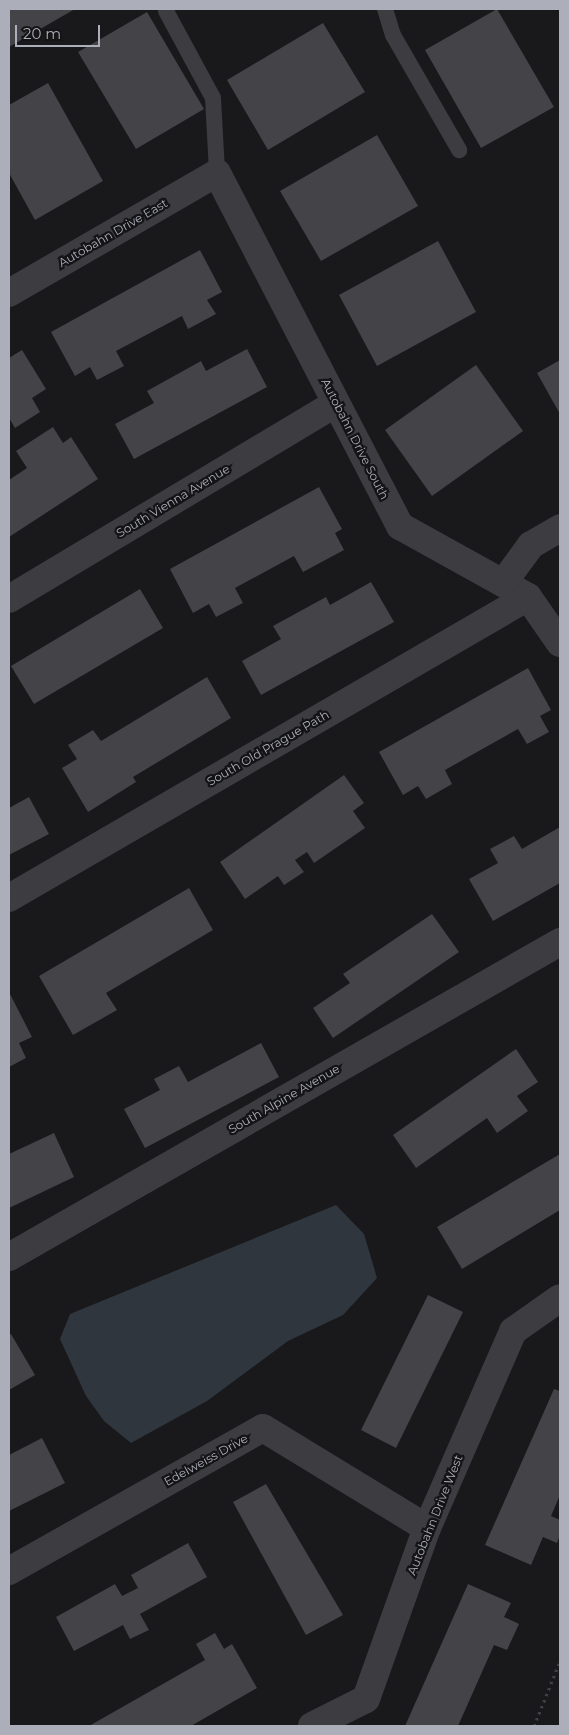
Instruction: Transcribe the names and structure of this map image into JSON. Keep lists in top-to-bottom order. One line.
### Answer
{"streets":{"street":["Autobahn Drive East","Autobahn Drive South","South Vienna Avenue","South Old Prague Path","South Alpine Avenue","Edelweiss Drive","Autobahn Drive West"]},"crossings":[["Autobahn Drive East","Autobahn Drive South"],["Autobahn Drive South","South Vienna Avenue"],["Autobahn Drive South","South Old Prague Path"],["Edelweiss Drive","Autobahn Drive West"]],"scale_bar":"20 m"}
